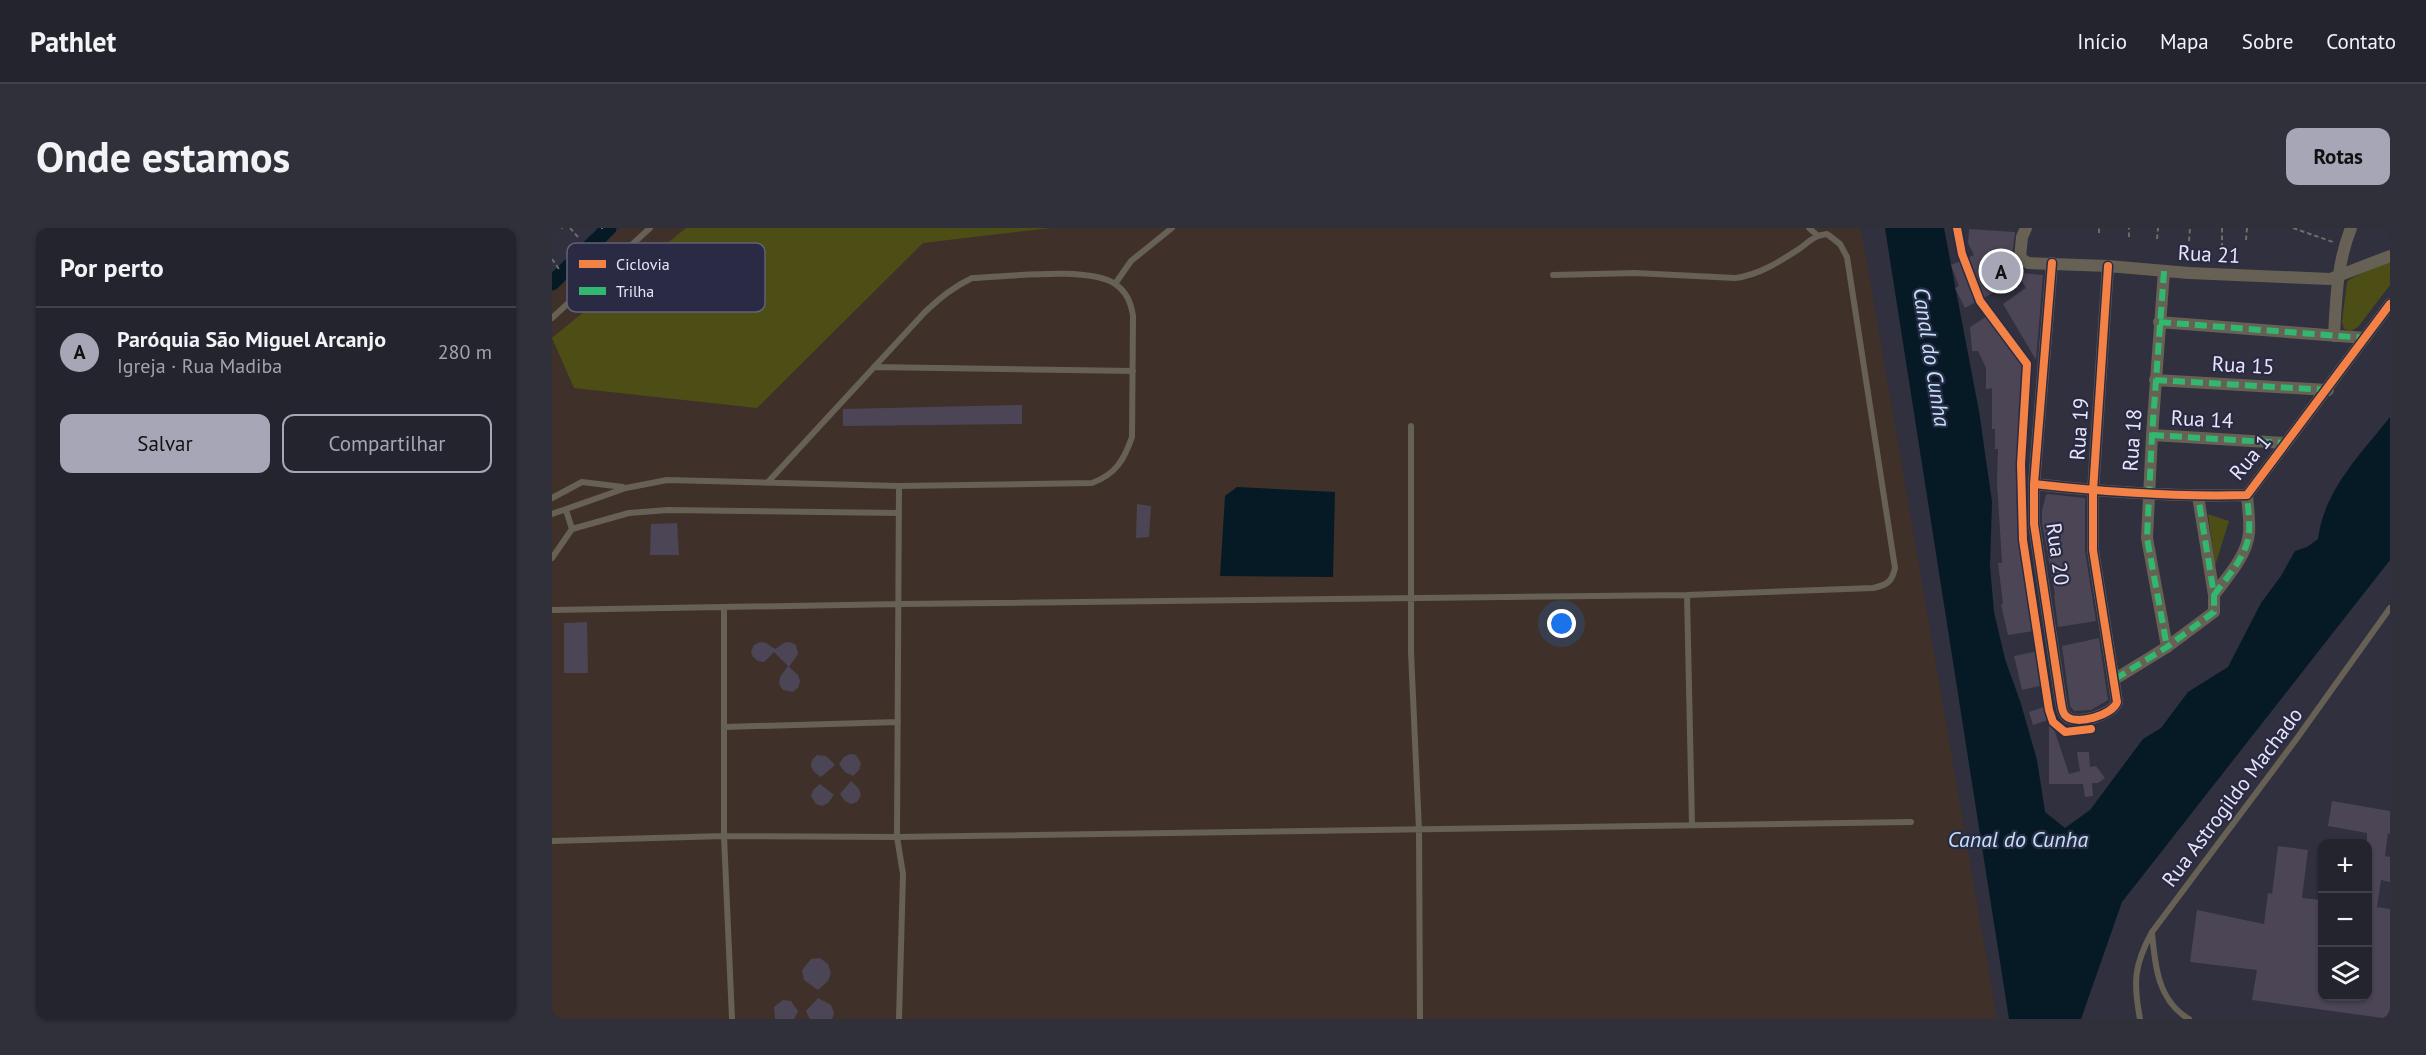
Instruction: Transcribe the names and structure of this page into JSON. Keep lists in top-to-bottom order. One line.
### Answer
{"streets":{"street":["Rua 21","Rua 15","Rua 14","Rua 19","Rua 18","Rua 1","Rua 20"],"lane":["Rua Astrogildo Machado"]},"crossings":[["Rua 21","Rua 19"],["Rua 21","Rua 18"],["Rua 21","Rua 20"],["Rua 15","Rua 18"],["Rua 15","Rua 1"],["Rua 14","Rua 18"],["Rua 14","Rua 1"],["Rua 19","Rua 1"],["Rua 19","Rua 20"],["Rua 18","Rua 1"],["Rua 1","Rua 20"]],"water":["Canal do Cunha"],"legend":["Ciclovia","Trilha"],"page":{"header":"Pathlet","nav":["Início","Mapa","Sobre","Contato"],"buttons":["Rotas",["Salvar","Compartilhar"]],"title":"Onde estamos","heading":"Por perto","pins":"A","list":[{"mark":"A","name":"Paróquia São Miguel Arcanjo","note":"Igreja · Rua Madiba","value":"280 m"}],"map_buttons":["+","−"]}}
